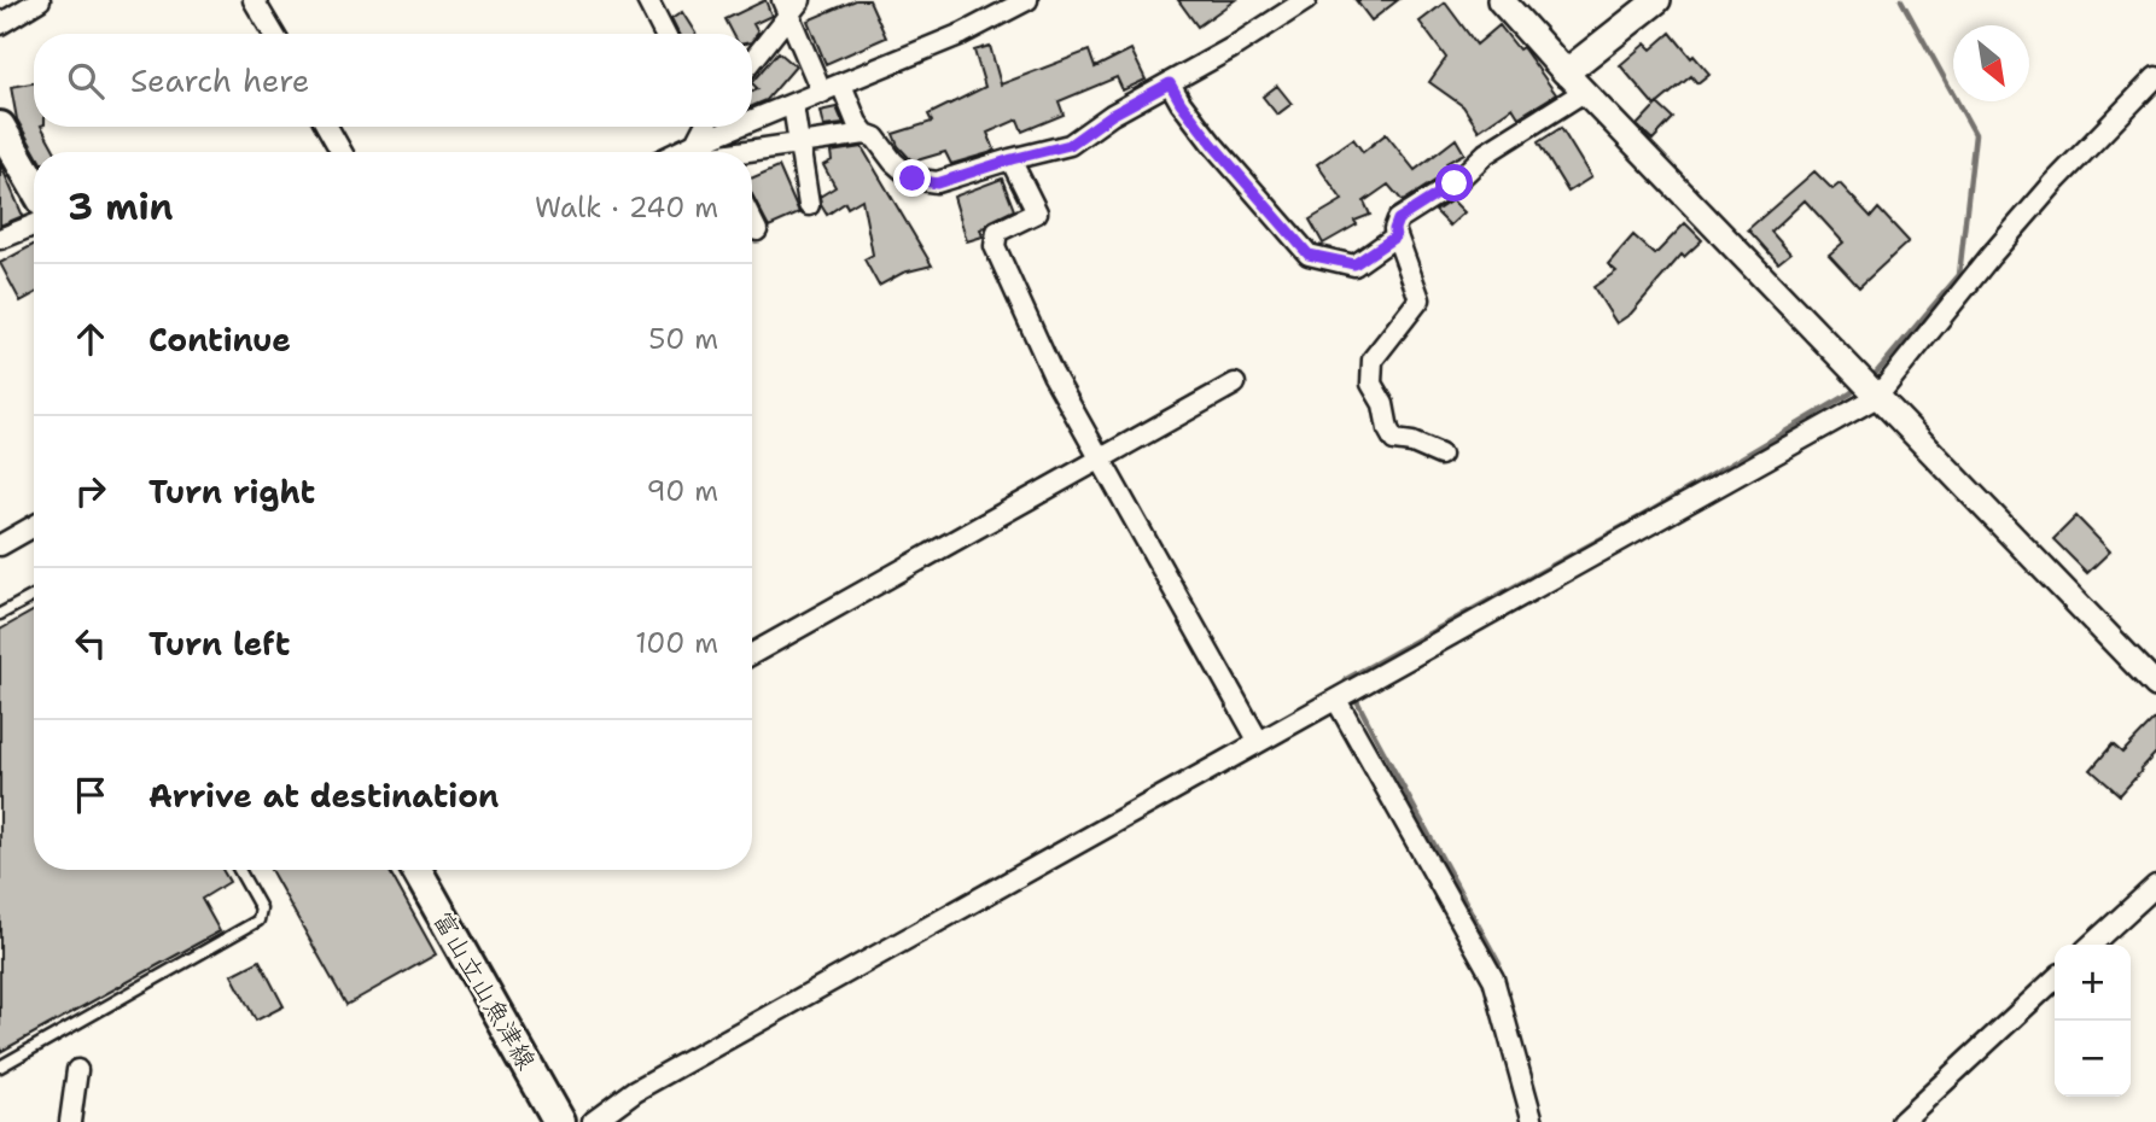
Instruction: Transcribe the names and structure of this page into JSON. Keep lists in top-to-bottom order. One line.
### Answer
{"streets":{"main road":["富山立山魚津線"]},"north":"bottom right","page":{"search":"Search here","heading":["3 min","Walk · 240 m"],"list":[["Continue","50 m"],["Turn right","90 m"],["Turn left","100 m"],"Arrive at destination"],"map_buttons":["+","−"]}}
